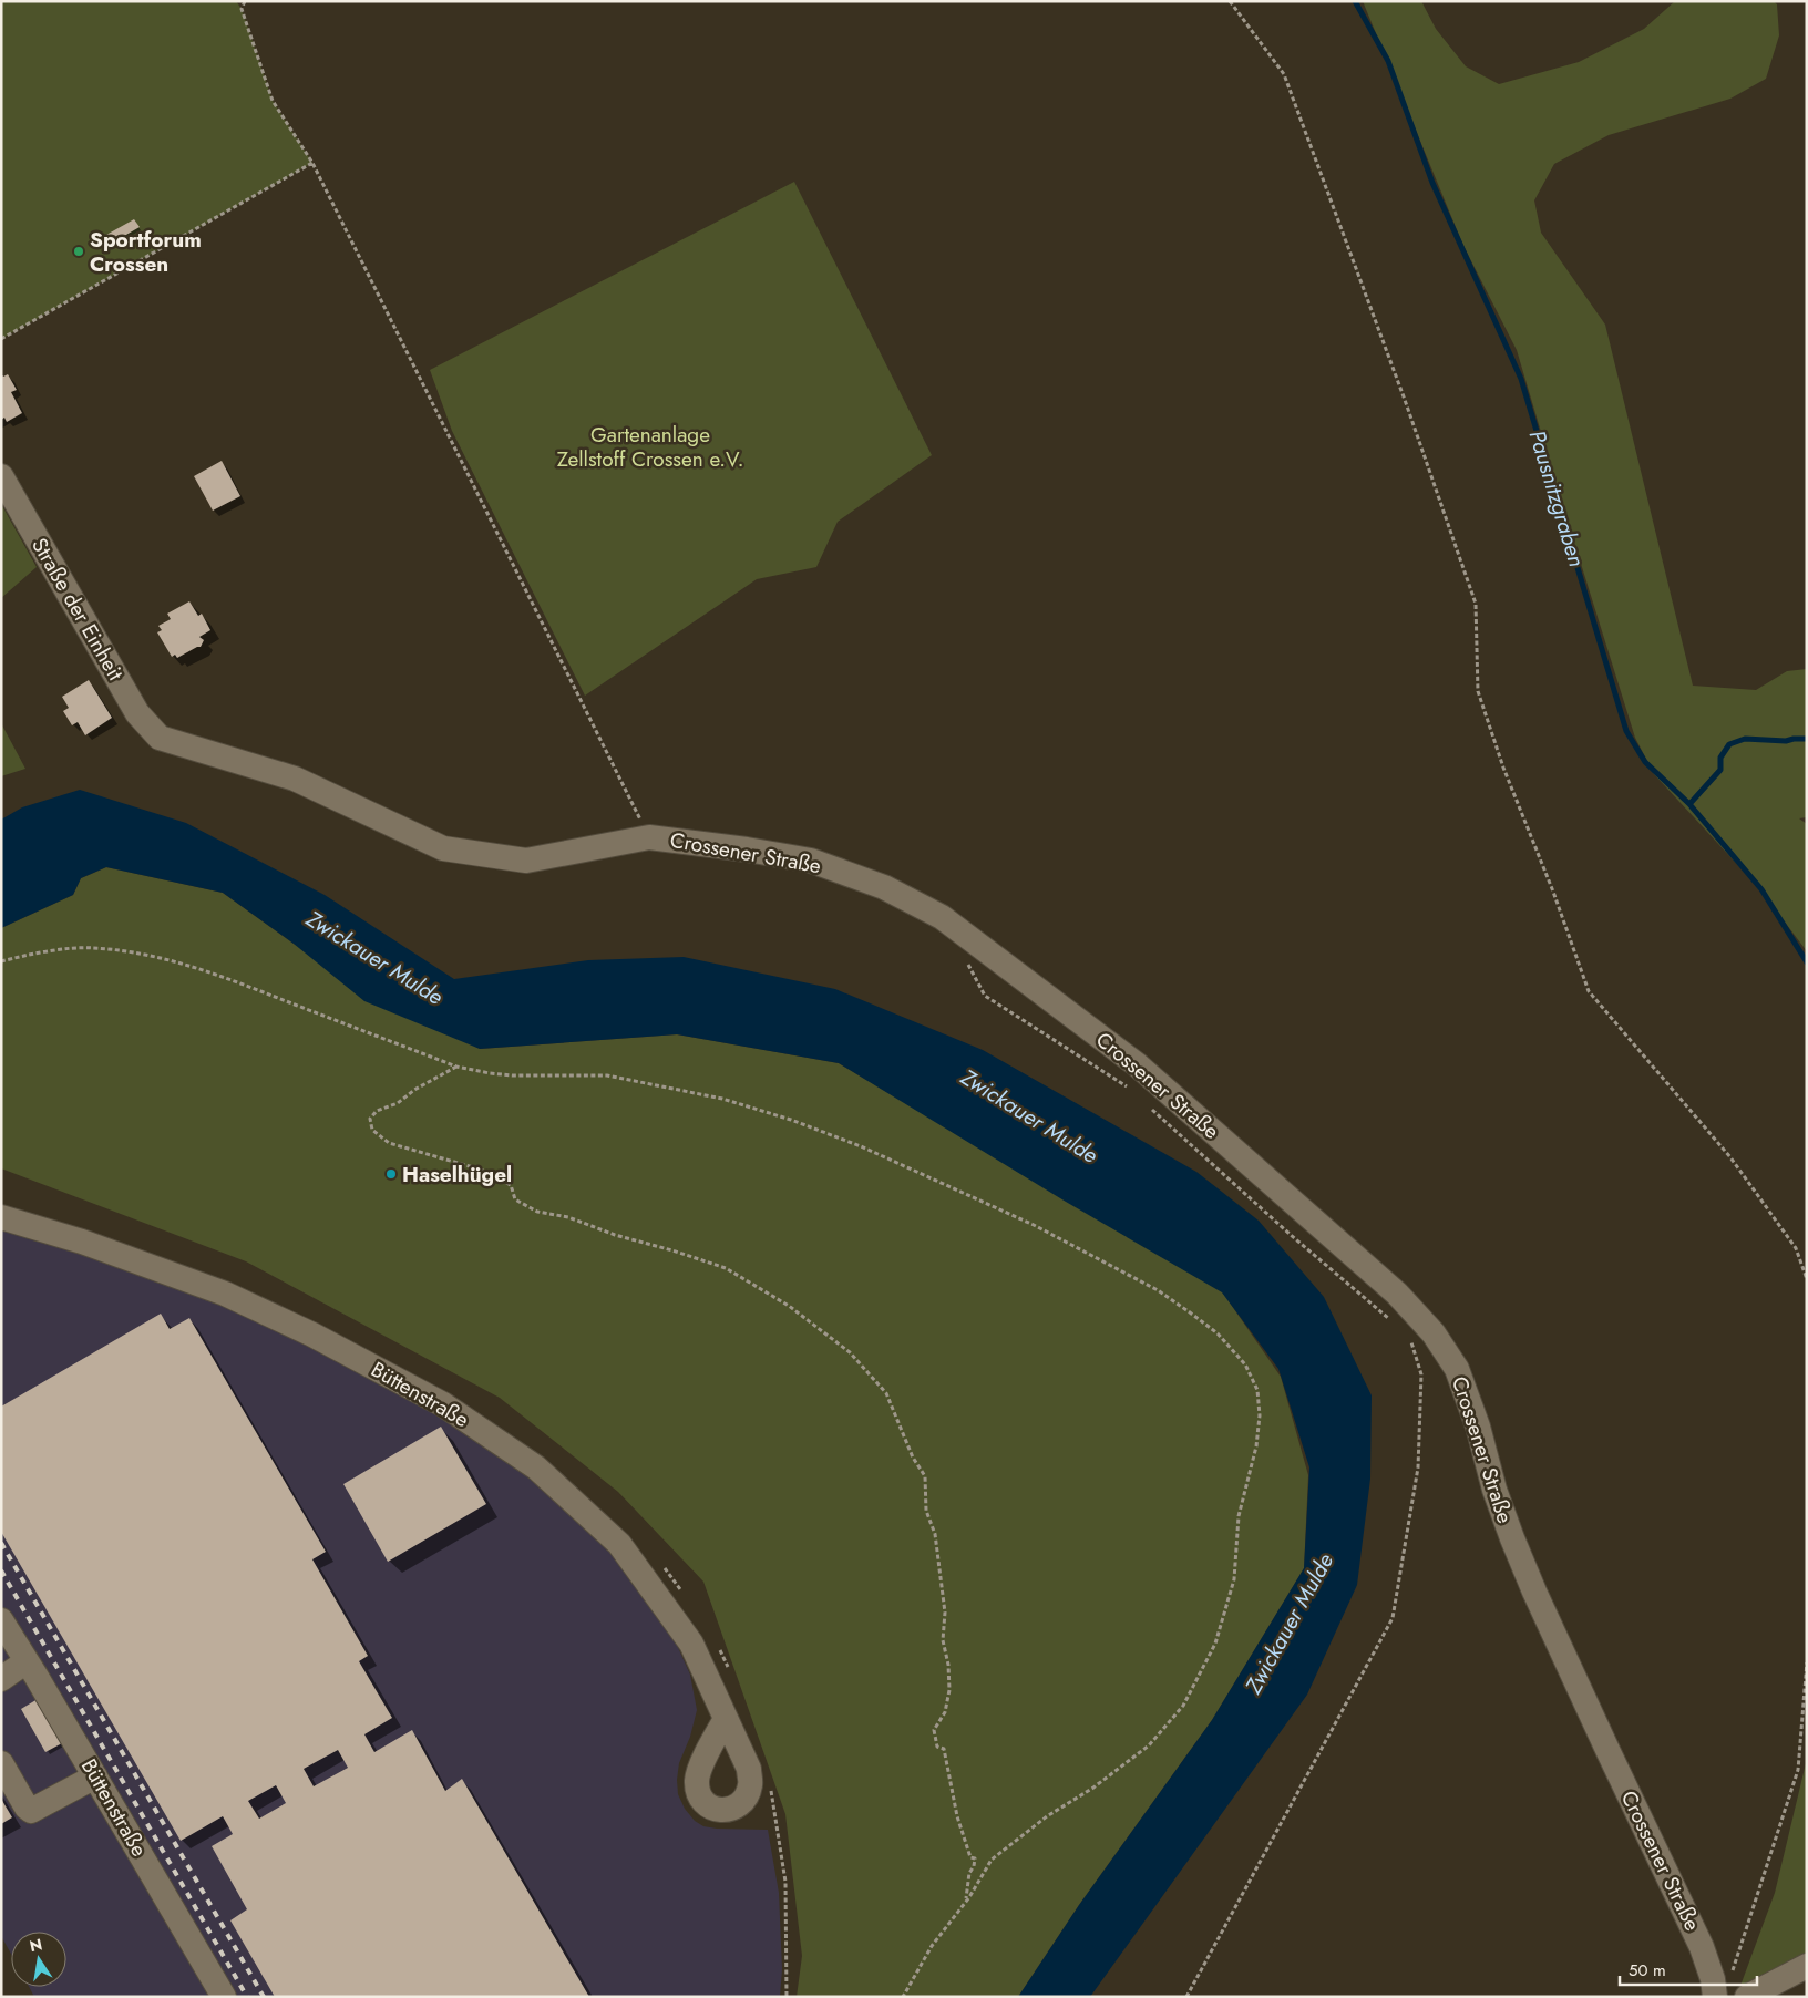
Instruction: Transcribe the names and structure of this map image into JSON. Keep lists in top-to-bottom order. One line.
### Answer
{"streets":{"street":["Straße der Einheit","Crossener Straße","Büttenstraße"]},"crossings":[["Straße der Einheit","Crossener Straße"]],"water":["Pausnitzgraben","Zwickauer Mulde"],"parks":["Gartenanlage Zellstoff Crossen e.V."],"places":["Sportforum Crossen","Haselhügel"],"scale_bar":"50 m","north":"top"}
